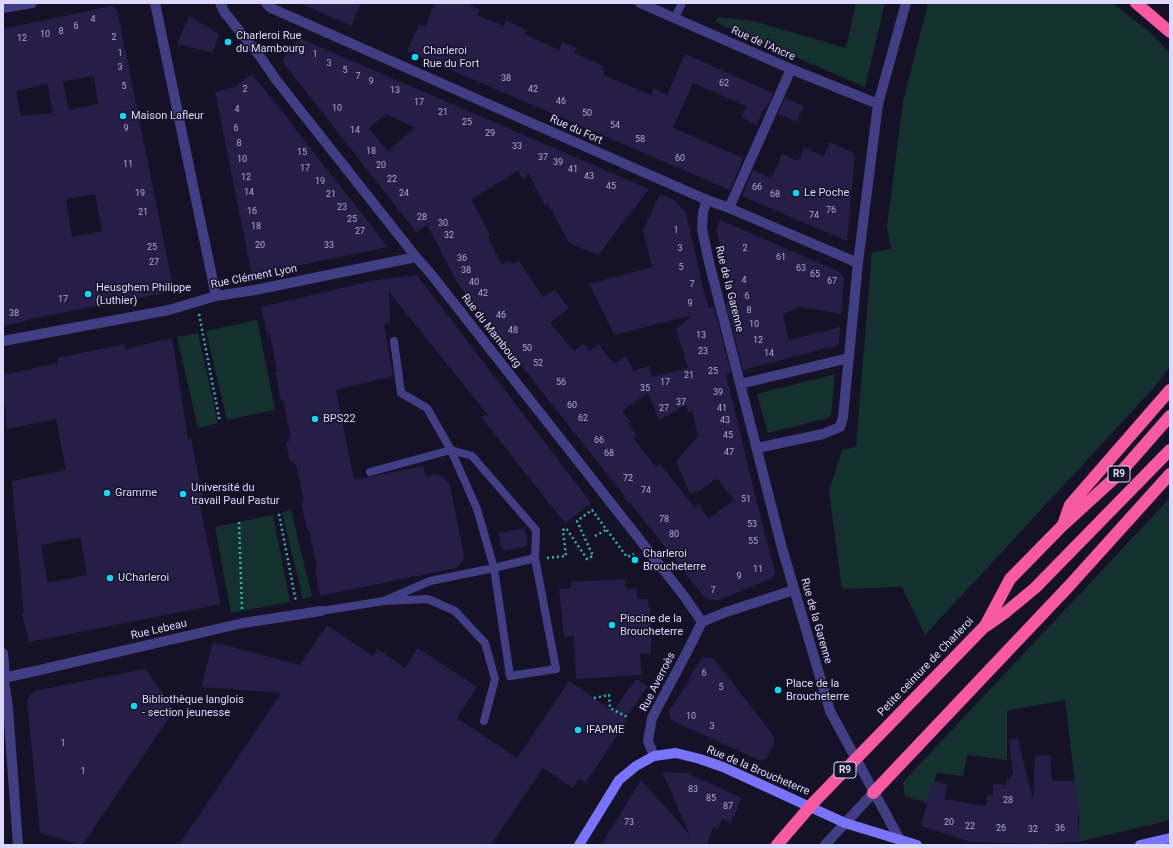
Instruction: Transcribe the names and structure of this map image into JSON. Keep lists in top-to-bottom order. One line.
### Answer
{"streets":{"highway":["R9","Petite ceinture de Charleroi"],"main road":["Rue de la Broucheterre"],"street":["Rue de l'Ancre","Rue du Fort","Rue Clément Lyon","Rue de la Garenne","Rue du Mambourg","Rue Lebeau","Rue Averroès"]},"crossings":[["Rue du Fort","Rue de la Garenne"],["Rue Clément Lyon","Rue du Mambourg"],["Rue de la Garenne","Rue de la Broucheterre"],["Rue du Mambourg","Rue Averroès"],["Rue Averroès","Rue de la Broucheterre"]],"places":["Charleroi Rue du Mambourg","Charleroi Rue du Fort","Maison Lafleur","Le Poche","Heusghem Philippe (Luthier)","BPS22","Gramme","Université du travail Paul Pastur","Charleroi Broucheterre","UCharleroi","Piscine de la Broucheterre","Place de la Broucheterre","Bibliothèque langlois - section jeunesse","IFAPME"],"house_numbers":["4","6","8","10","2","12","1","1","3","3","5","7","38","9","62","5","2","42","13","46","17","10","4","21","50","25","54","9","6","14","29","58","8","33","18","15","37","60","10","39","11","20","17","41","43","12","22","19","45","66","14","19","24","21","68","23","76","16","21","74","28","25","30","18","1","27","32","20","33","25","3","2","61","36","27","5","63","38","65","4","67","40","7","42","6","17","9","8","38","46","10","48","13","12","50","23","14","52","25","21","56","17","35","39","37","60","27","41","62","43","45","66","47","68","72","74","51","78","53","80","55","11","9","7","6","5","10","3","1","1","83","85","28","87","73","20","22","26","36","32"]}
